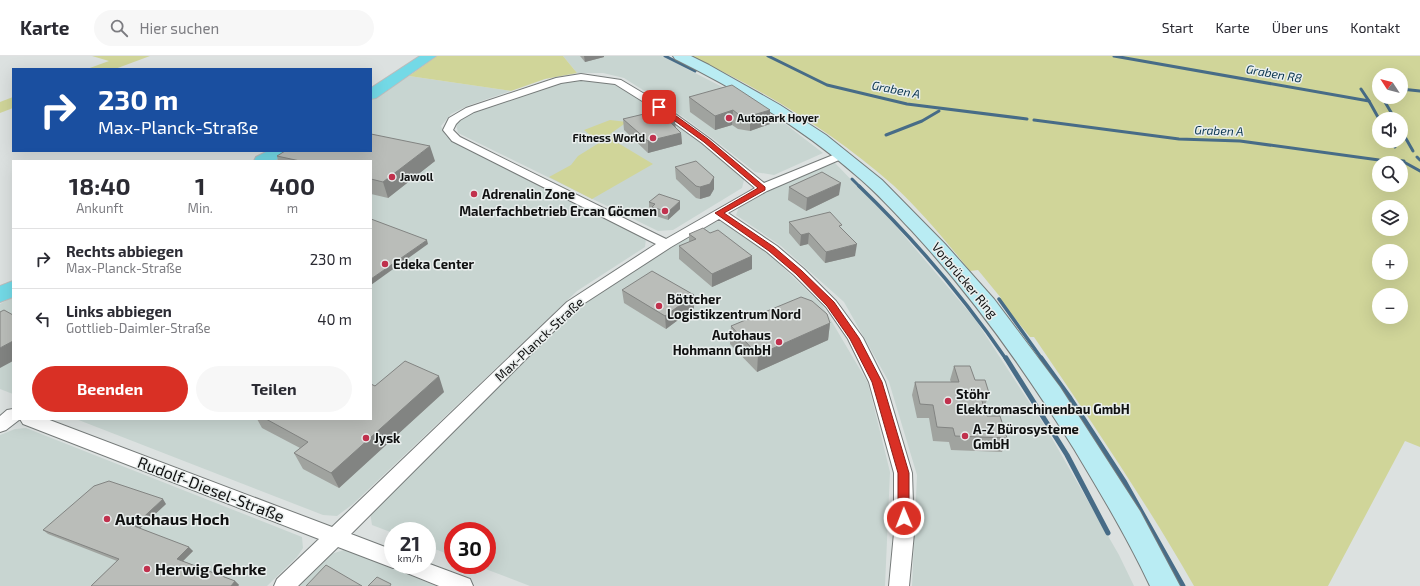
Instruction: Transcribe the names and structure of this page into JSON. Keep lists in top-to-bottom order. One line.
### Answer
{"streets":{"main road":["Vorbrücker Ring"],"street":["Max-Planck-Straße","Rudolf-Diesel-Straße"]},"crossings":[["Vorbrücker Ring","Max-Planck-Straße"],["Max-Planck-Straße","Rudolf-Diesel-Straße"]],"water":["Graben R8","Graben A"],"places":["Autopark Hoyer","Fitness World","Jawoll","Adrenalin Zone","Malerfachbetrieb Ercan Göcmen","Edeka Center","Böttcher Logistikzentrum Nord","Autohaus Hohmann GmbH","Stöhr Elektromaschinenbau GmbH","A-Z Bürosysteme GmbH","Jysk","Autohaus Hoch","Herwig Gehrke"],"north":"top left","page":{"header":"Karte","search":"Hier suchen","nav":["Start","Karte","Über uns","Kontakt"],"map_buttons":["+","−"],"turn":["230 m","Max-Planck-Straße"],"eta":["18:40","Ankunft","1","Min.","400","m"],"list":[{"name":"Rechts abbiegen","note":"Max-Planck-Straße","value":"230 m"},{"name":"Links abbiegen","note":"Gottlieb-Daimler-Straße","value":"40 m"}],"buttons":["Beenden","Teilen"],"speed":"21 km/h","limit":"30"}}
